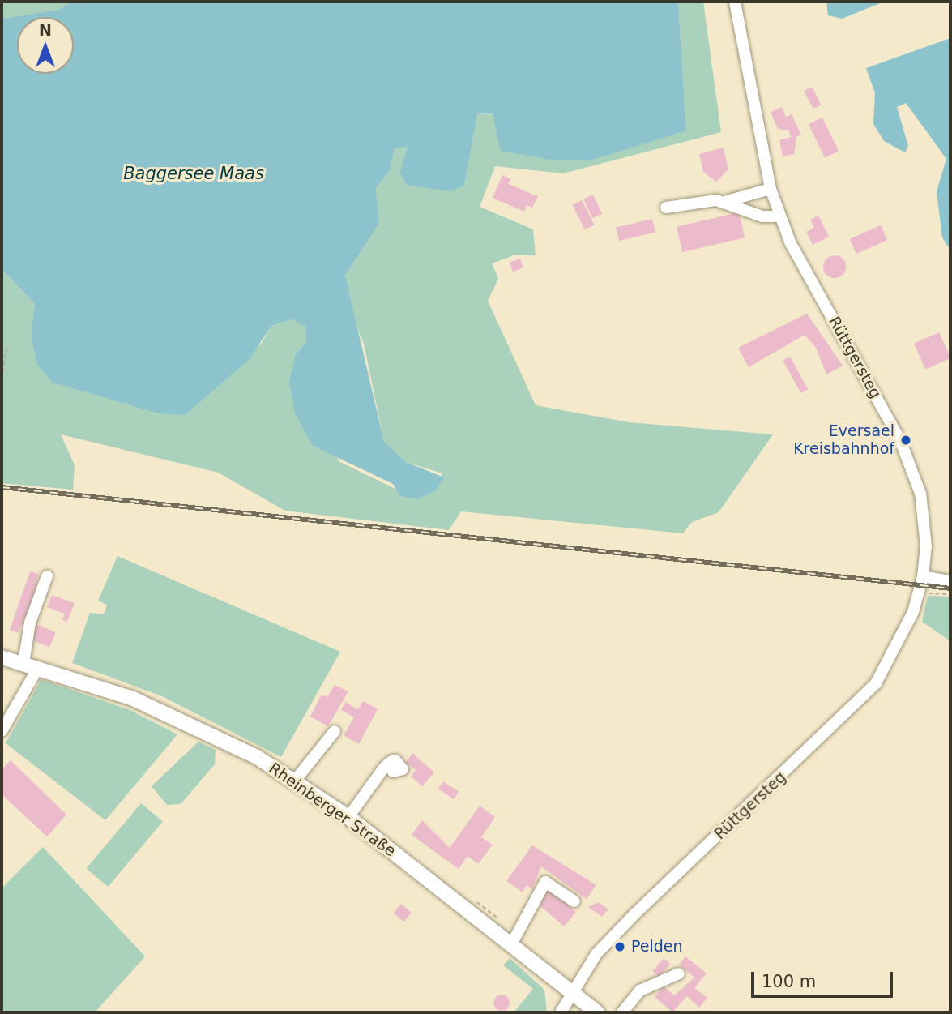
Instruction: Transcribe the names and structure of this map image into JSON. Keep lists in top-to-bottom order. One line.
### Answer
{"streets":{"main road":["Rheinberger Straße"],"street":["Rüttgersteg"]},"crossings":[["Rüttgersteg","Rheinberger Straße"]],"water":["Baggersee Maas"],"places":["Eversael Kreisbahnhof","Pelden"],"scale_bar":"100 m","north":"top"}
